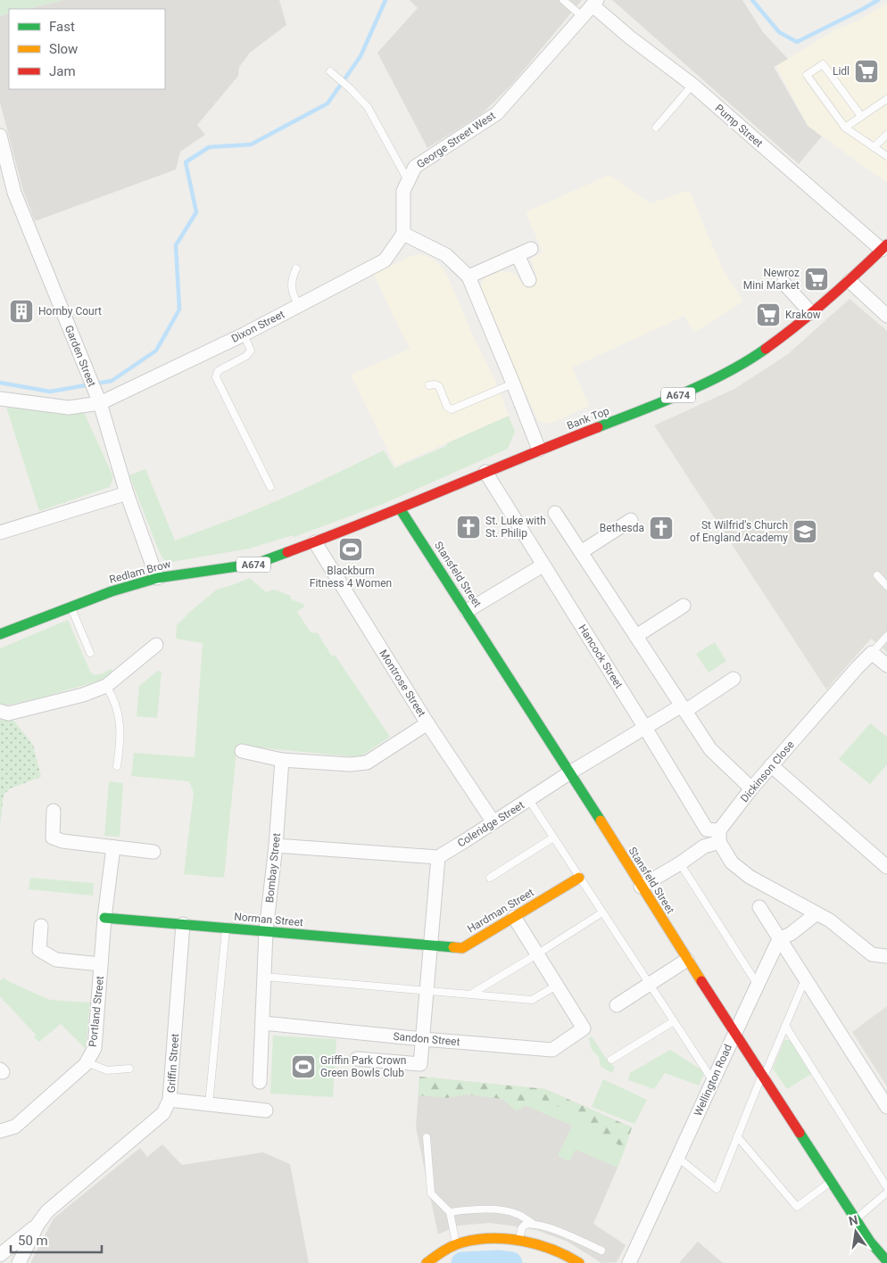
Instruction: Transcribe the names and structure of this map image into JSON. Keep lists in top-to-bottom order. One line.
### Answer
{"streets":{"street":["Pump Street","George Street West","Dixon Street","Garden Street","A674","Bank Top","Redlam Brow","Stansfeld Street","Hancock Street","Montrose Street","Dickinson Close","Coleridge Street","Bombay Street","Hardman Street","Norman Street","Portland Street","Sandon Street","Griffin Street","Wellington Road"]},"crossings":[["Pump Street","George Street West"],["Pump Street","A674"],["George Street West","Dixon Street"],["Dixon Street","Garden Street"],["Garden Street","Redlam Brow"],["A674","Bank Top"],["Bank Top","Redlam Brow"],["Bank Top","Stansfeld Street"],["Bank Top","Hancock Street"],["Bank Top","Montrose Street"],["Redlam Brow","Montrose Street"],["Stansfeld Street","Coleridge Street"],["Stansfeld Street","Wellington Road"],["Hancock Street","Dickinson Close"],["Hancock Street","Coleridge Street"],["Montrose Street","Coleridge Street"],["Bombay Street","Norman Street"],["Bombay Street","Sandon Street"],["Hardman Street","Norman Street"],["Norman Street","Portland Street"],["Norman Street","Griffin Street"]],"places":{"supermarket":["Lidl","Newroz Mini Market","Krakow"],"building":["Hornby Court"],"church":["St. Luke with St. Philip","Bethesda"],"school or university":["St Wilfrid's Church of England Academy"],"sports":["Blackburn Fitness 4 Women","Griffin Park Crown Green Bowls Club"]},"legend":["Fast","Slow","Jam"],"scale_bar":"50 m","north":"top"}
